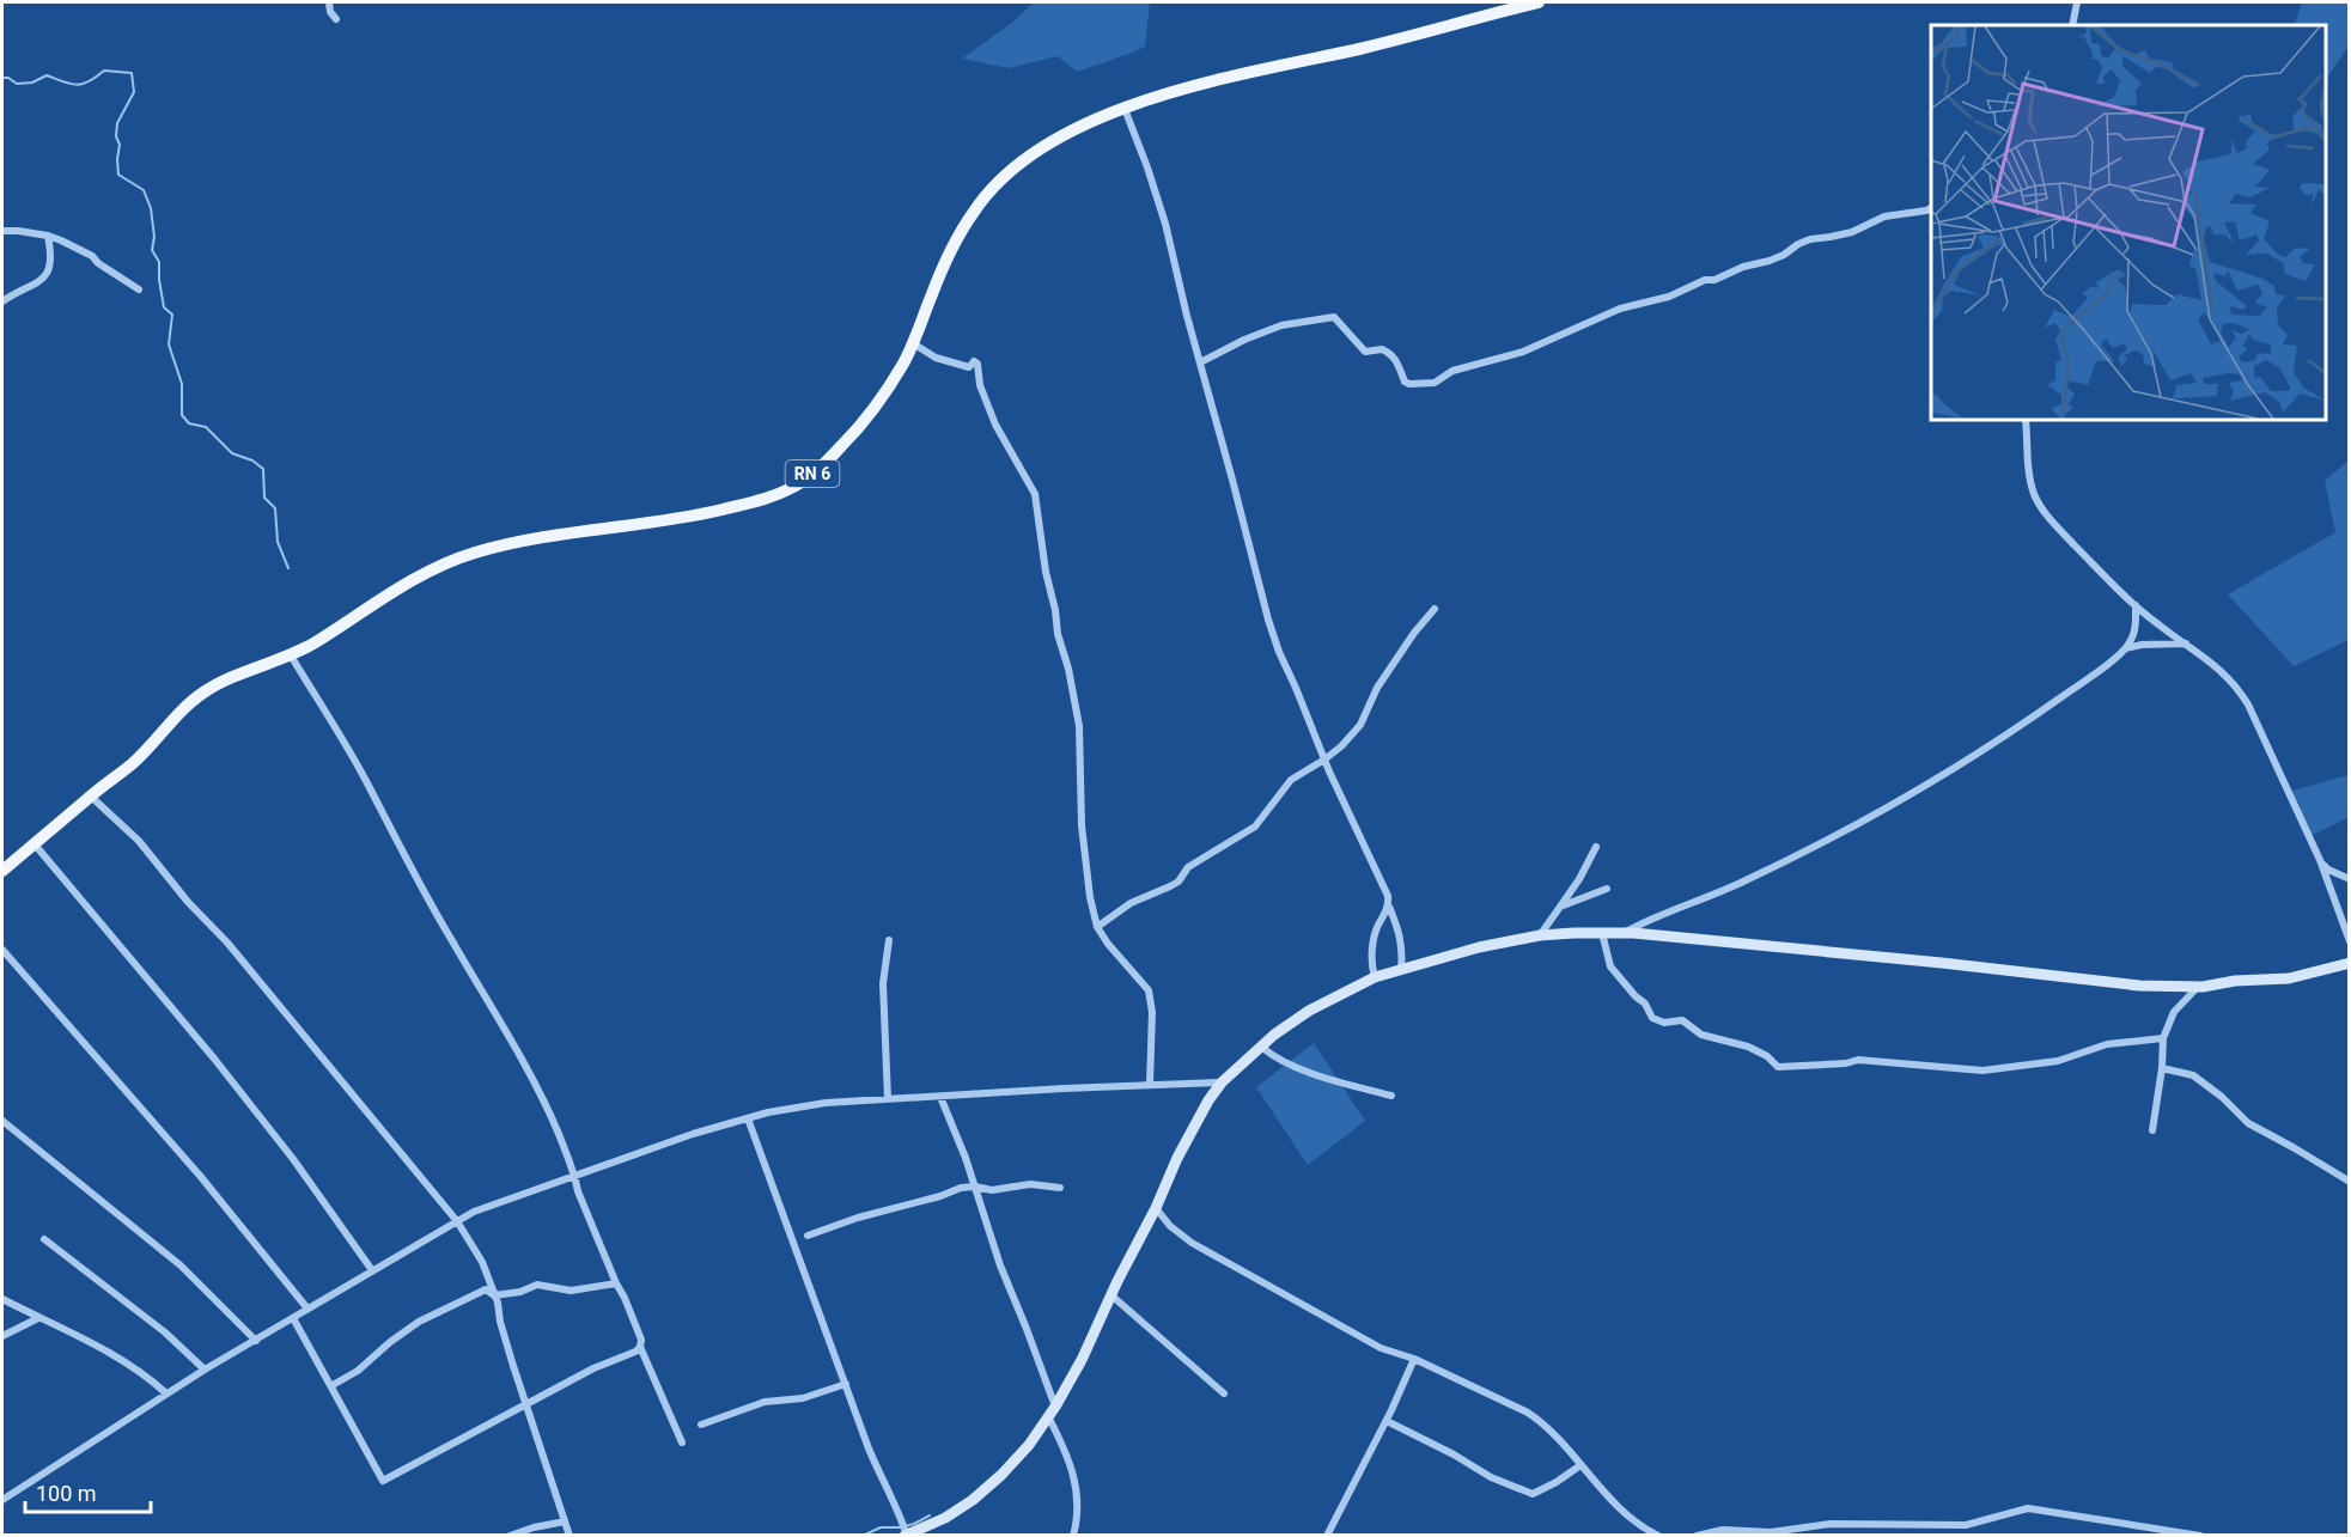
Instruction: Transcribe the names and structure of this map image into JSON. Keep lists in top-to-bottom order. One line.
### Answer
{"streets":{"main road":["RN 6"]},"scale_bar":"100 m"}
